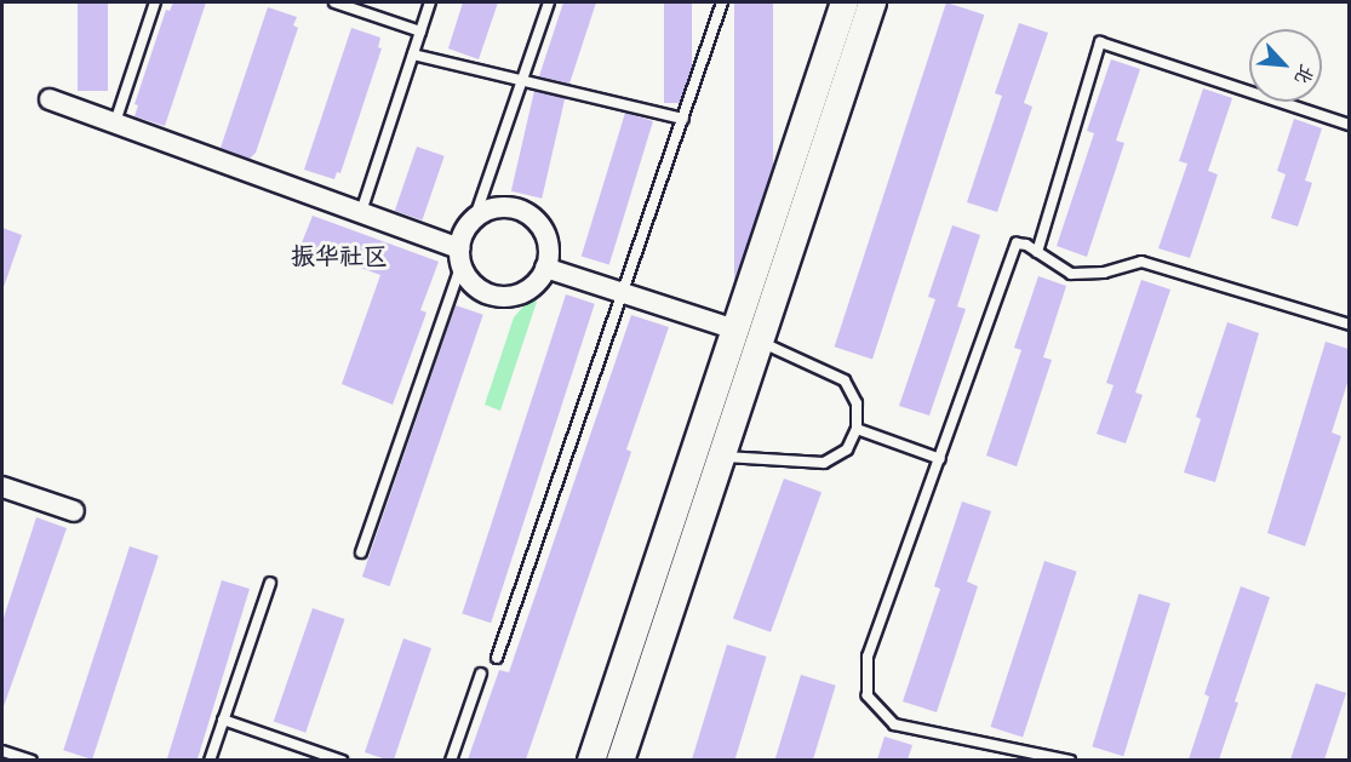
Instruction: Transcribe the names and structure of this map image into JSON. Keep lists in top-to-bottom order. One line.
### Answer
{"districts":["振华社区"],"north":"bottom right"}
